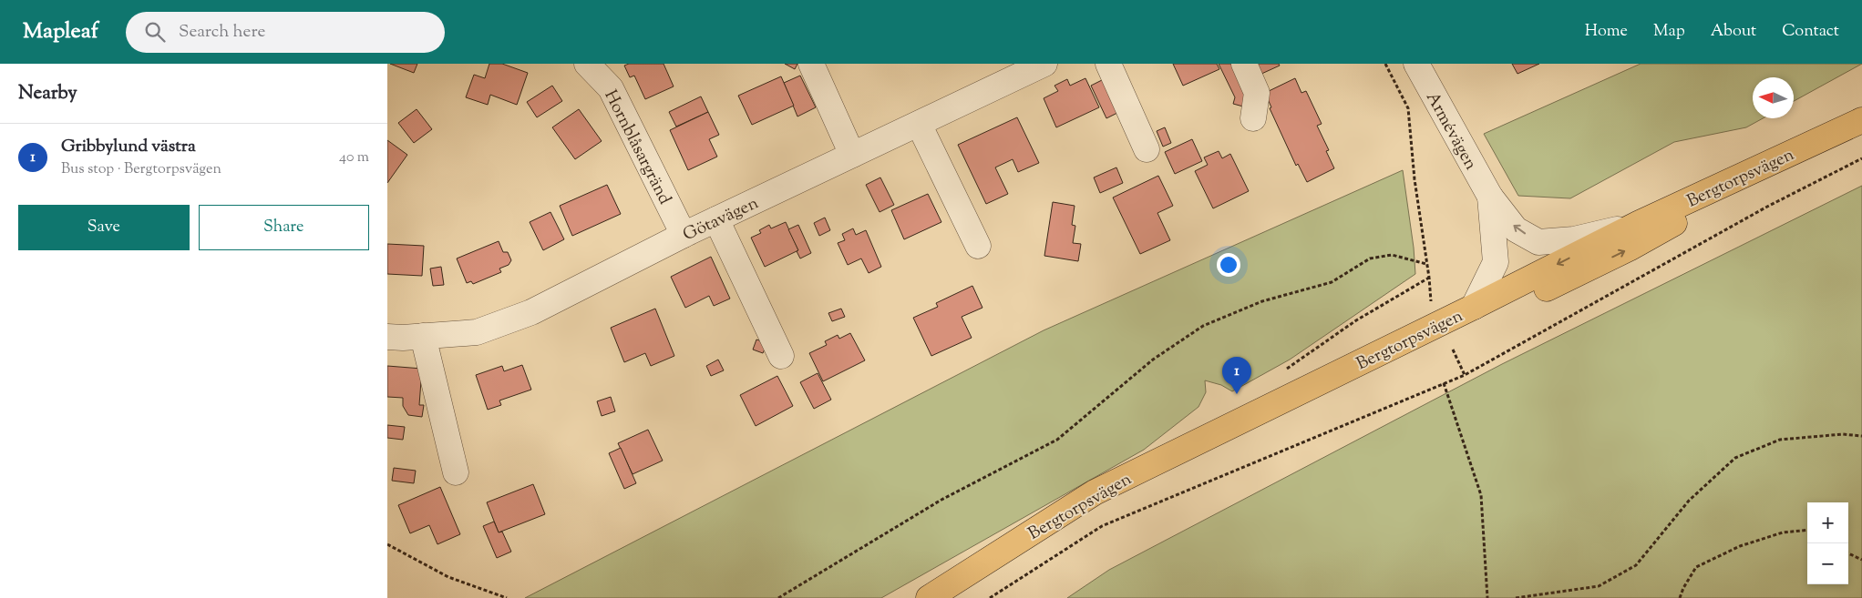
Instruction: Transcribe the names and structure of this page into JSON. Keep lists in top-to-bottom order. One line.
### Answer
{"streets":{"main road":["Bergtorpsvägen"],"street":["Armévägen","Hornblåsargränd","Götavägen"]},"crossings":[["Armévägen","Bergtorpsvägen"],["Hornblåsargränd","Götavägen"]],"north":"left","page":{"header":"Mapleaf","search":"Search here","nav":["Home","Map","About","Contact"],"heading":"Nearby","list":[{"mark":"1","name":"Gribbylund västra","note":"Bus stop · Bergtorpsvägen","value":"40 m"}],"buttons":["Save","Share"],"pins":"1","map_buttons":["+","−"]}}
